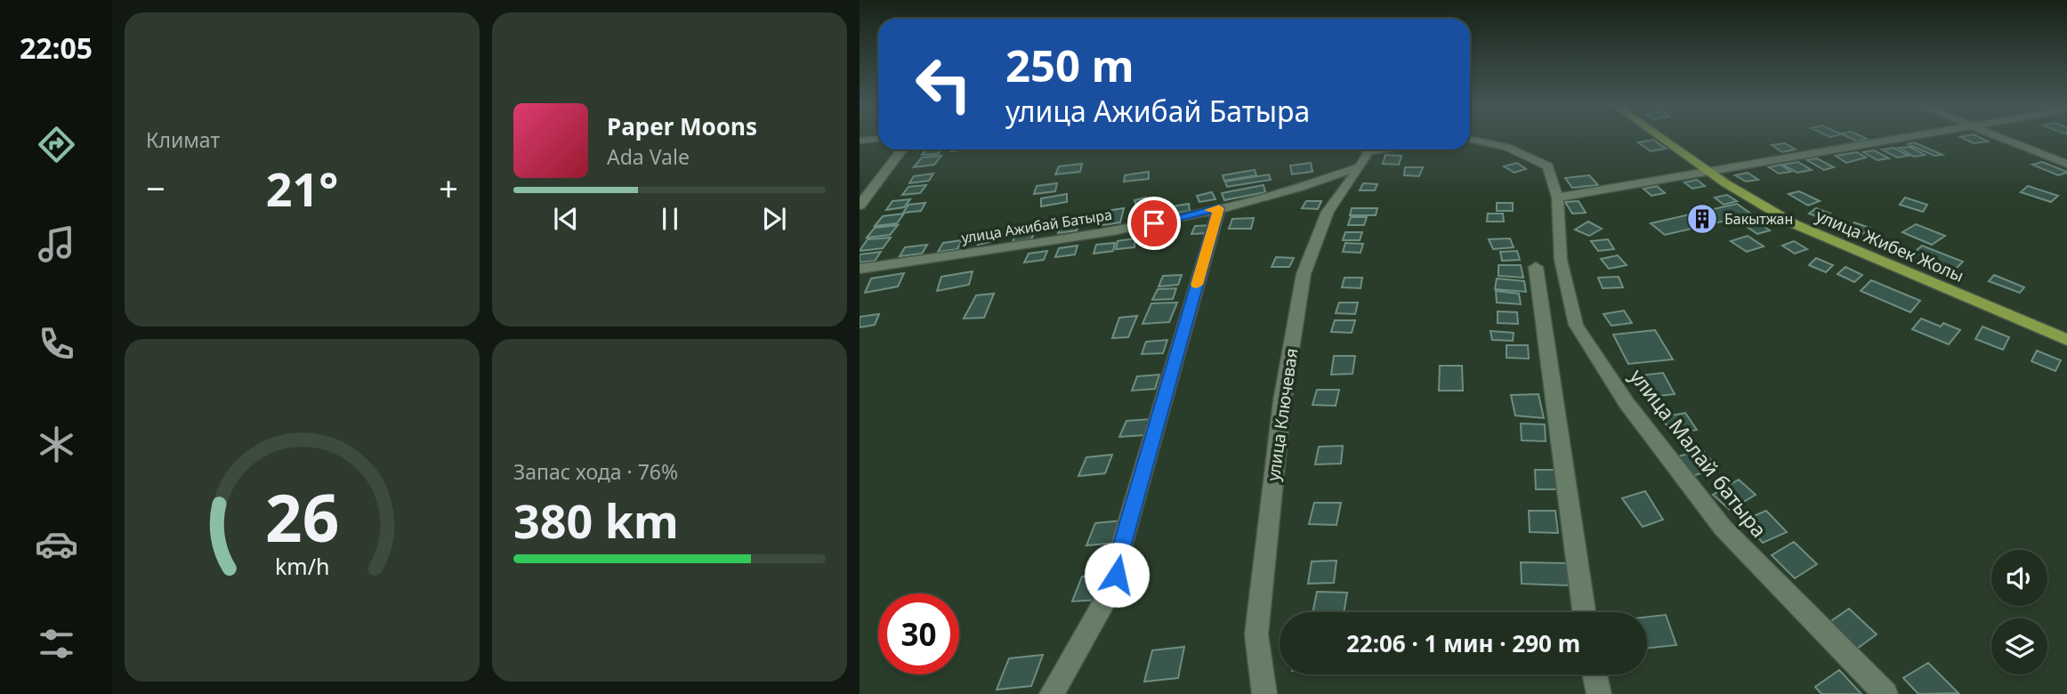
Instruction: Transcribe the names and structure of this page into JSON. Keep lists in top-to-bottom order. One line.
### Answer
{"streets":{"main road":["улица Жибек Жолы"],"street":["улица Ажибай Батыра","улица Ключевая","улица Малай батыра"]},"crossings":[["улица Ажибай Батыра","улица Ключевая"]],"places":{"building":["Бакытжан"]},"page":{"tabs":"22:05","tile":["Климат",["Запас хода · 76%","380 km"]],"turn":["250 m","улица Ажибай Батыра"],"song":["Paper Moons","Ada Vale"],"heat":["−","21°","+"],"limit":"30","trip":"22:06 · 1 мин · 290 m","gauge":["26","km/h"]}}
